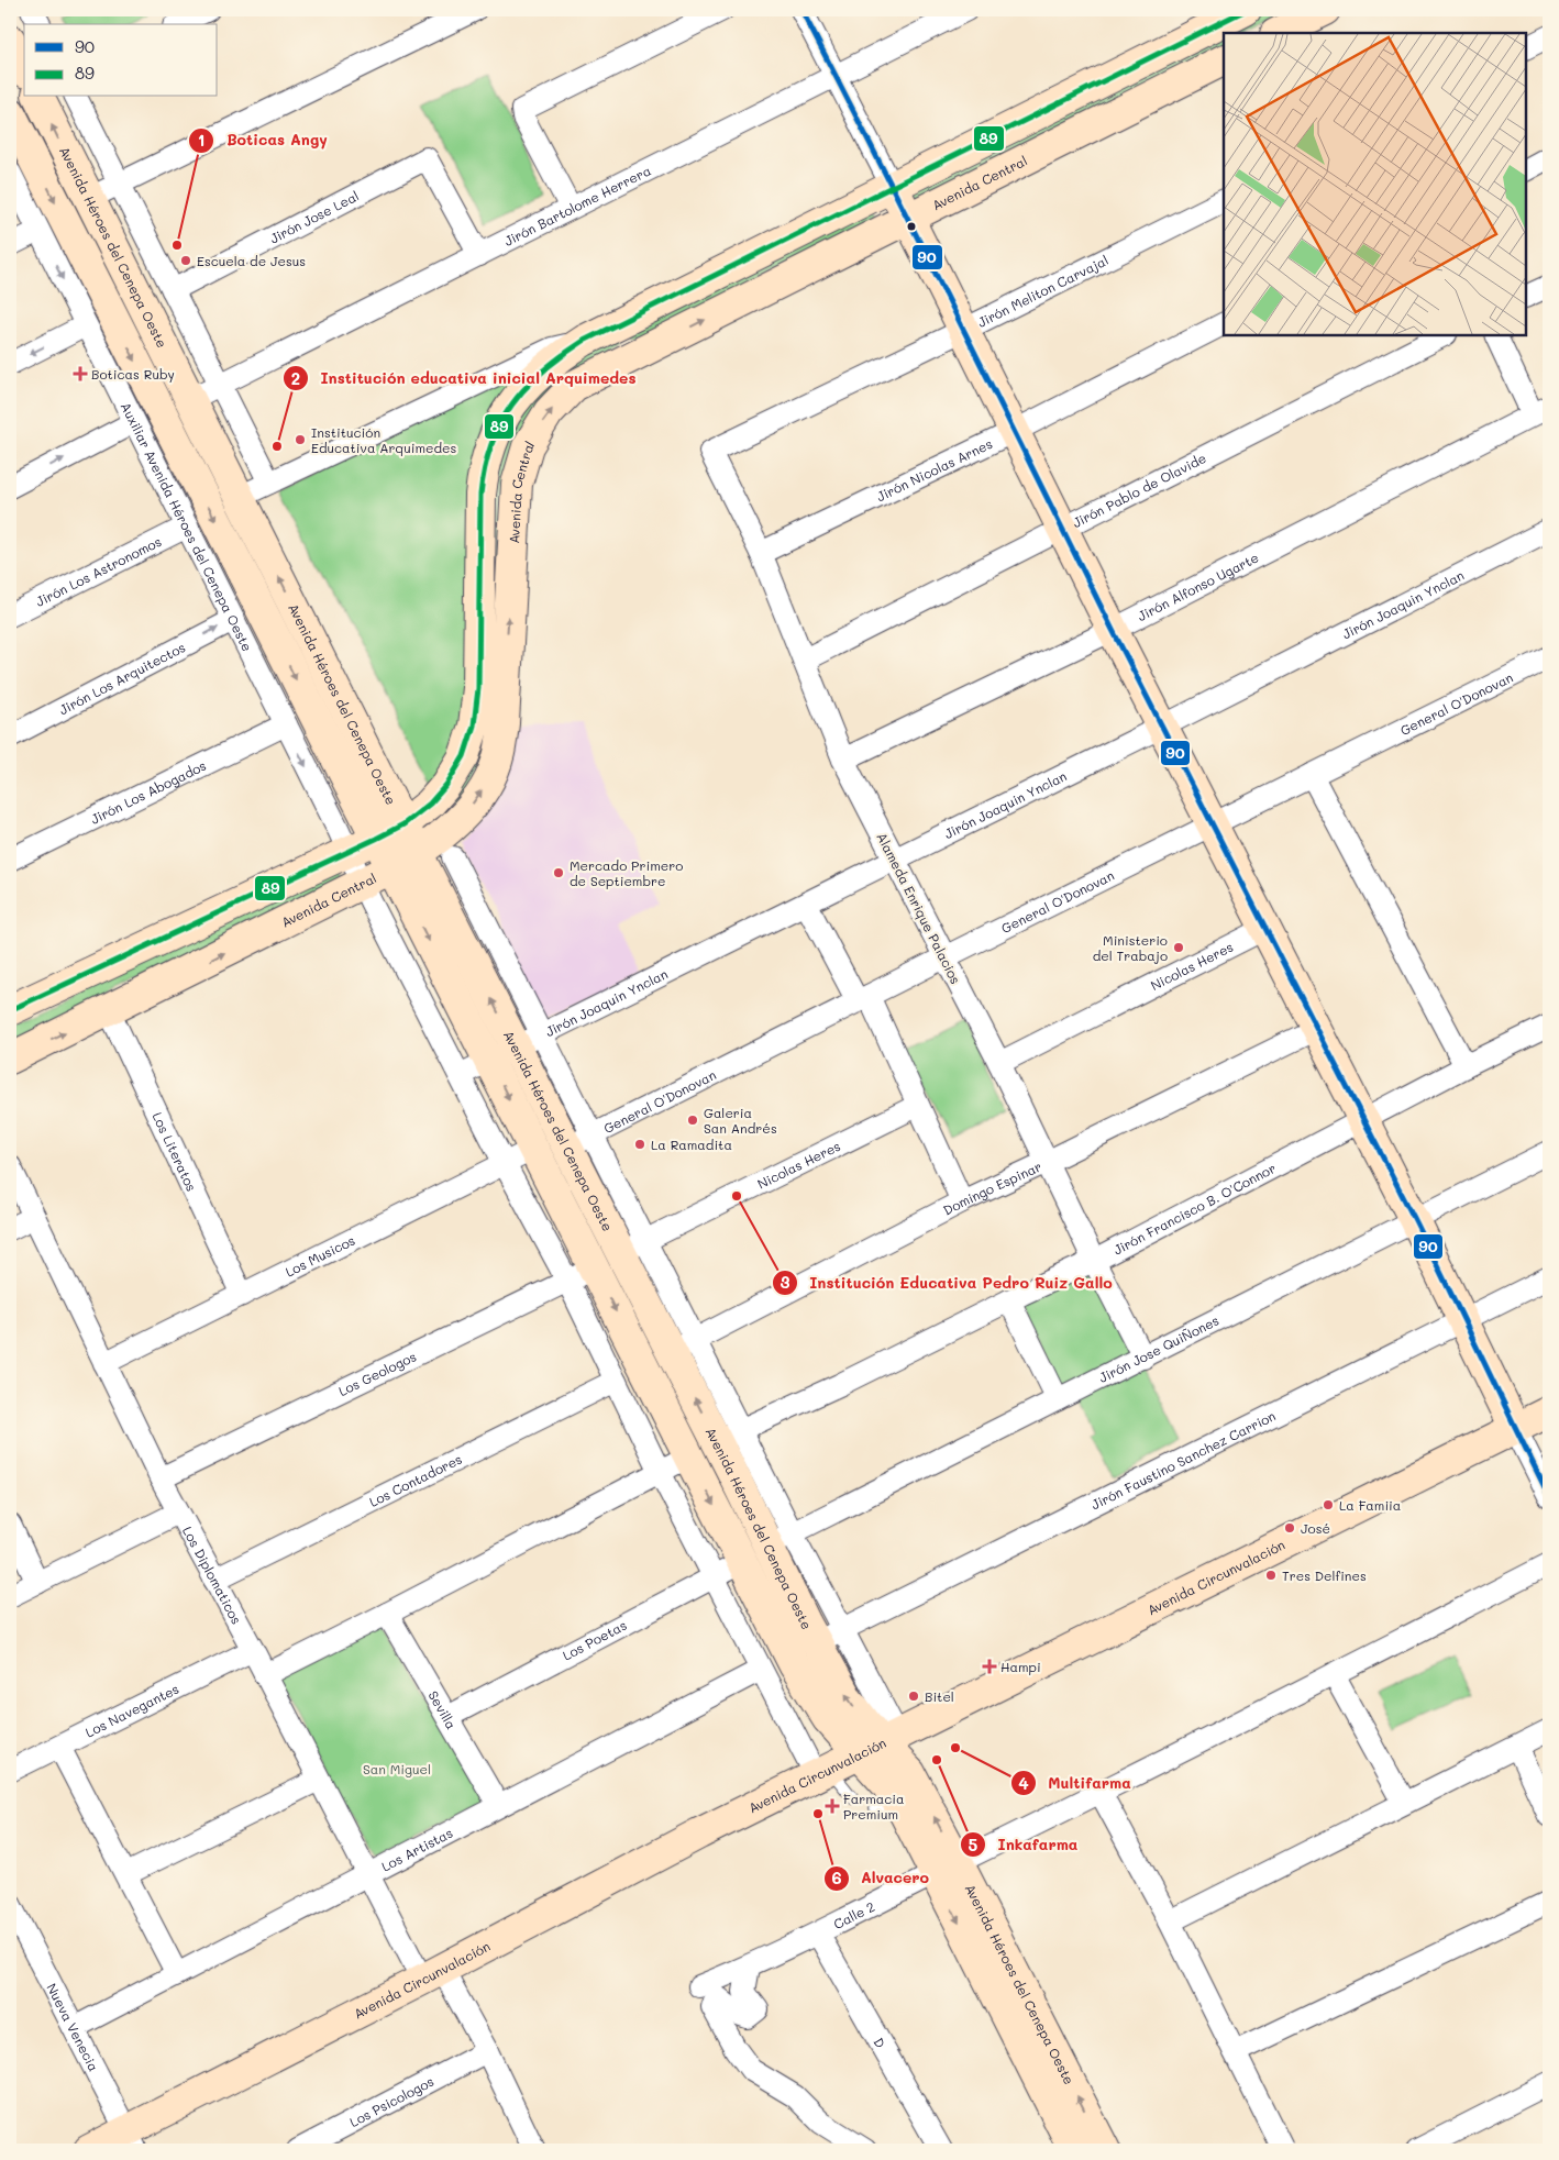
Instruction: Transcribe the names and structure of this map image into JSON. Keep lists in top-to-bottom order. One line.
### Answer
{"streets":{"main road":["Avenida Central","Avenida Héroes del Cenepa Oeste","Avenida Circunvalación"],"street":["Jirón Bartolome Herrera","Jirón Jose Leal","Jirón Meliton Carvajal","Jirón Nicolas Arnes","Jirón Pablo de Olavide","Auxiliar Avenida Héroes del Cenepa Oeste","Jirón Los Astronomos","Jirón Alfonso Ugarte","Jirón Joaquin Ynclan","Jirón Los Arquitectos","General O'Donovan","Jirón Los Abogados","Alameda Enrique Palacios","Nicolas Heres","Los Literatos","Domingo Espinar","Jirón Francisco B. O'Connor","Los Musicos","Jirón Jose QuiÑones","Los Geologos","Jirón Faustino Sanchez Carrion","Los Contadores","Los Diplomaticos","Los Poetas","Sevilla","Los Navegantes","Los Artistas","Calle 2","Nueva Venecia","D","Los Psicologos"]},"crossings":[["Avenida Central","Avenida Héroes del Cenepa Oeste"],["Avenida Central","Auxiliar Avenida Héroes del Cenepa Oeste"],["Avenida Central","Los Literatos"],["Jirón Bartolome Herrera","Jirón Jose Leal"],["Jirón Bartolome Herrera","Avenida Héroes del Cenepa Oeste"],["Avenida Héroes del Cenepa Oeste","Jirón Joaquin Ynclan"],["Avenida Héroes del Cenepa Oeste","General O'Donovan"],["Avenida Héroes del Cenepa Oeste","Nicolas Heres"],["Avenida Héroes del Cenepa Oeste","Domingo Espinar"],["Avenida Héroes del Cenepa Oeste","Jirón Francisco B. O'Connor"],["Avenida Héroes del Cenepa Oeste","Los Musicos"],["Avenida Héroes del Cenepa Oeste","Jirón Jose QuiÑones"],["Avenida Héroes del Cenepa Oeste","Los Geologos"],["Avenida Héroes del Cenepa Oeste","Jirón Faustino Sanchez Carrion"],["Avenida Héroes del Cenepa Oeste","Avenida Circunvalación"],["Avenida Héroes del Cenepa Oeste","Los Poetas"],["Avenida Héroes del Cenepa Oeste","Calle 2"],["Jirón Meliton Carvajal","Alameda Enrique Palacios"],["Jirón Nicolas Arnes","Alameda Enrique Palacios"],["Jirón Pablo de Olavide","Alameda Enrique Palacios"],["Auxiliar Avenida Héroes del Cenepa Oeste","Jirón Los Astronomos"],["Auxiliar Avenida Héroes del Cenepa Oeste","Jirón Joaquin Ynclan"],["Auxiliar Avenida Héroes del Cenepa Oeste","Jirón Los Arquitectos"],["Auxiliar Avenida Héroes del Cenepa Oeste","Jirón Los Abogados"],["Auxiliar Avenida Héroes del Cenepa Oeste","Los Musicos"],["Auxiliar Avenida Héroes del Cenepa Oeste","Los Geologos"],["Auxiliar Avenida Héroes del Cenepa Oeste","Los Contadores"],["Auxiliar Avenida Héroes del Cenepa Oeste","Avenida Circunvalación"],["Auxiliar Avenida Héroes del Cenepa Oeste","Los Poetas"],["Auxiliar Avenida Héroes del Cenepa Oeste","Los Artistas"],["Jirón Alfonso Ugarte","Alameda Enrique Palacios"],["Jirón Joaquin Ynclan","Alameda Enrique Palacios"],["General O'Donovan","Alameda Enrique Palacios"],["Alameda Enrique Palacios","Nicolas Heres"],["Alameda Enrique Palacios","Domingo Espinar"],["Alameda Enrique Palacios","Jirón Francisco B. O'Connor"],["Alameda Enrique Palacios","Jirón Jose QuiÑones"],["Los Literatos","Los Musicos"],["Los Musicos","Los Diplomaticos"],["Los Geologos","Los Diplomaticos"],["Los Contadores","Los Diplomaticos"],["Los Diplomaticos","Avenida Circunvalación"],["Los Diplomaticos","Los Navegantes"],["Los Diplomaticos","Los Artistas"],["Los Diplomaticos","Los Psicologos"],["Avenida Circunvalación","Nueva Venecia"],["Los Poetas","Sevilla"],["Sevilla","Los Artistas"],["Los Artistas","Nueva Venecia"],["Calle 2","D"]],"one_way":["Jirón Los Arquitectos"],"parks":["San Miguel"],"places":{"other":["Boticas Angy","Escuela de Jesus","Institución Educativa Arquimedes","Institución educativa inicial Arquimedes","Mercado Primero de Septiembre","Ministerio del Trabajo","Galeria San Andrés","La Ramadita","Institución Educativa Pedro Ruiz Gallo","La Famiia","José","Tres Delfines","Bitel","Multifarma","Inkafarma","Alvacero"],"health":["Boticas Ruby","Hampi","Farmacia Premium"]},"lines":["transit line 90","transit line 89"],"legend":["90","89"]}
